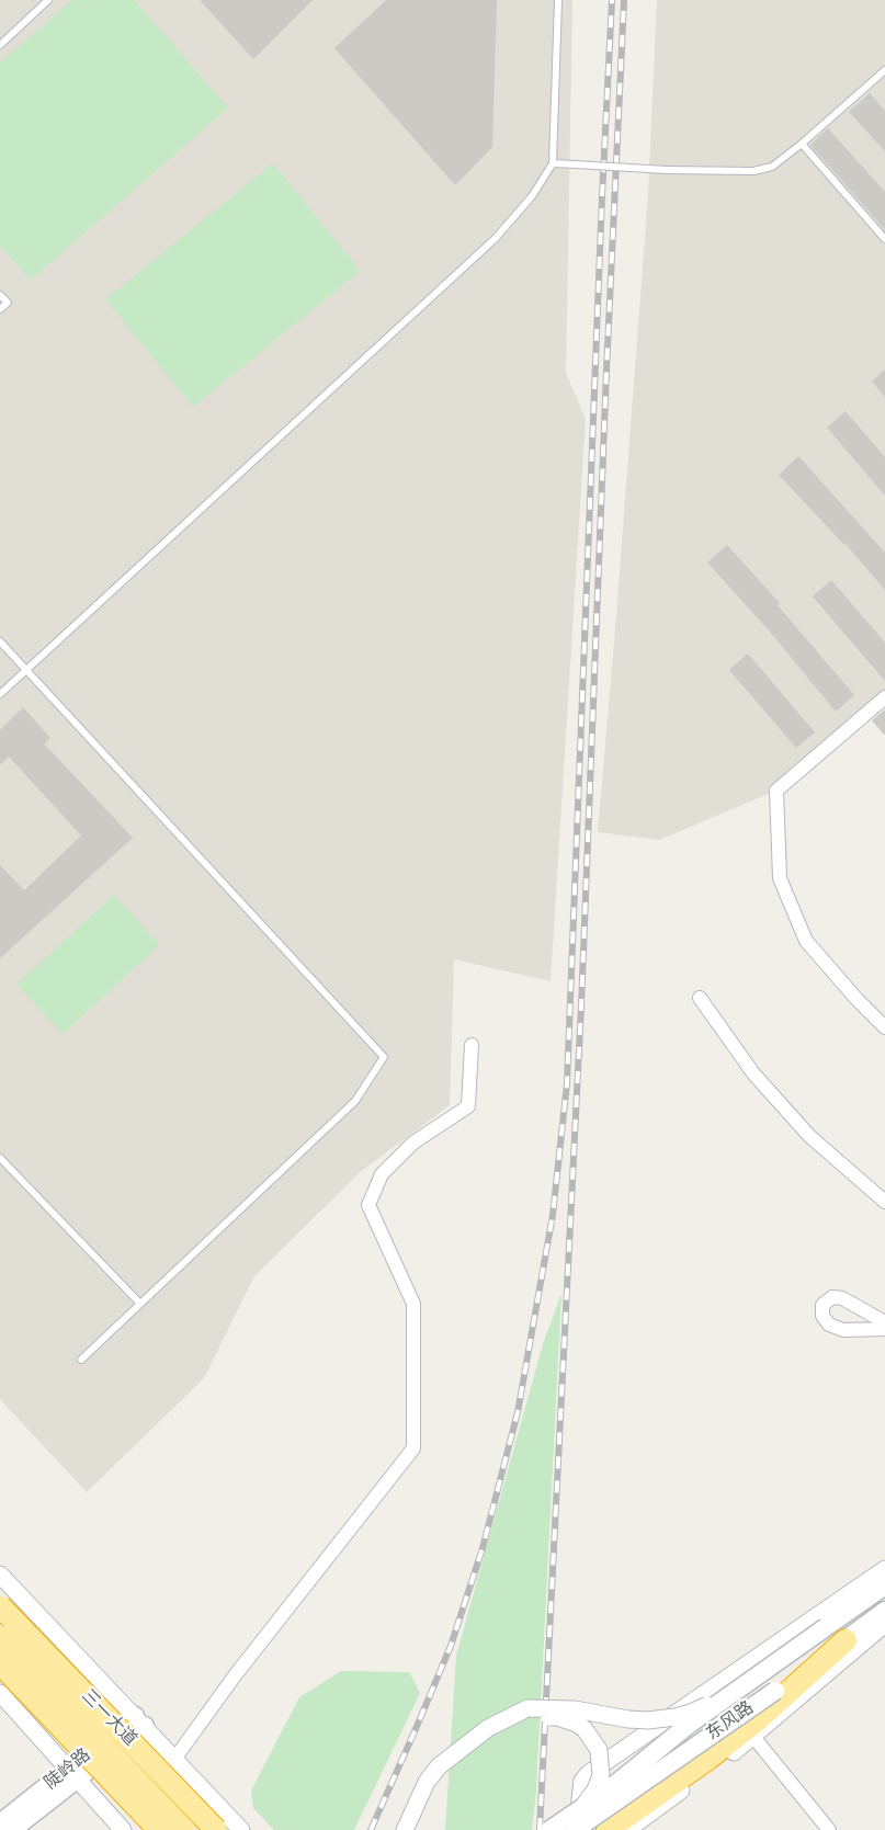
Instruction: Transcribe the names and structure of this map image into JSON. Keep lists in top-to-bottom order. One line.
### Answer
{"streets":{"highway":["三一大道"],"main road":["东风路","陡岭路"]}}
